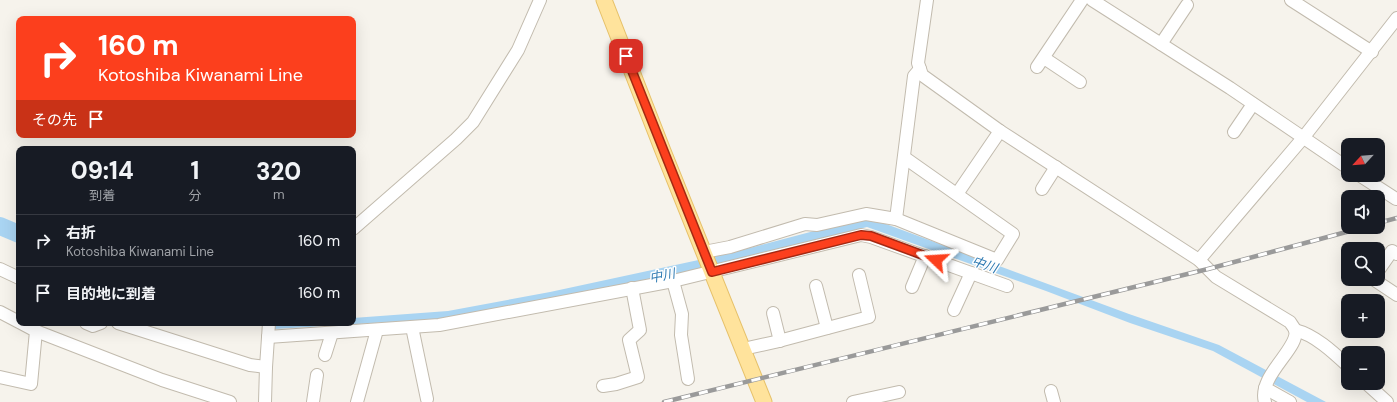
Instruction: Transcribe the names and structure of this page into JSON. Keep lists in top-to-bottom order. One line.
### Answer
{"water":["中川"],"north":"bottom left","page":{"turn":["160 m","Kotoshiba Kiwanami Line"],"then":"その先","map_buttons":["+","−"],"eta":["09:14","到着","1","分","320","m"],"list":[{"name":"右折","note":"Kotoshiba Kiwanami Line","value":"160 m"},{"name":"目的地に到着","value":"160 m"}]}}
